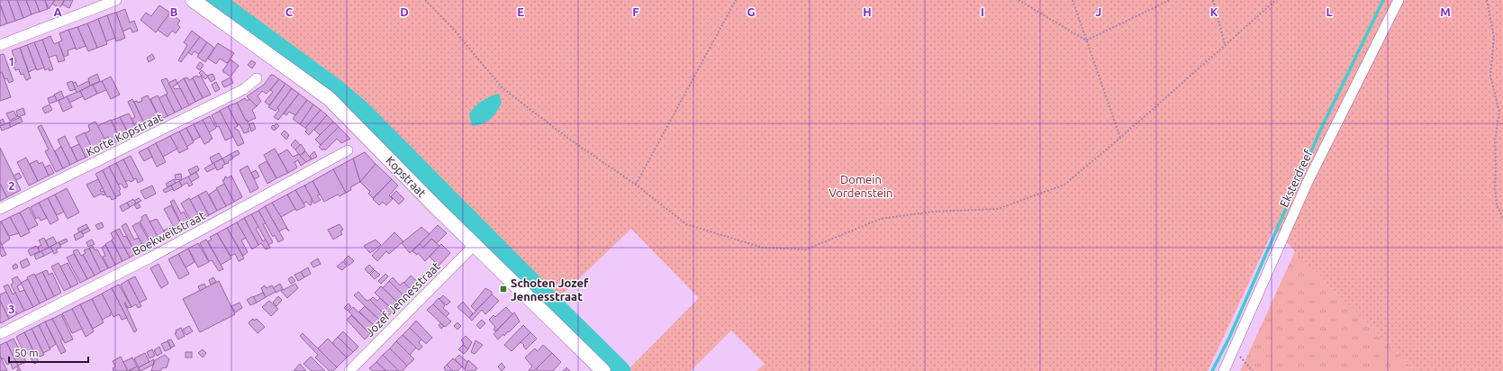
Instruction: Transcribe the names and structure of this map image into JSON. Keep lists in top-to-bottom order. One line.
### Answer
{"streets":{"main road":["Kopstraat"],"street":["Korte Kopstraat","Eksterdreef","Boekweitstraat","Jozef Jennesstraat"]},"crossings":[["Kopstraat","Jozef Jennesstraat"]],"parks":["Domein Vordenstein"],"places":{"transit":["Schoten Jozef Jennesstraat"]},"scale_bar":"50 m","grid":{"columns":["A","B","C","D","E","F","G","H","I","J","K","L","M"],"rows":["1","2","3"]}}
